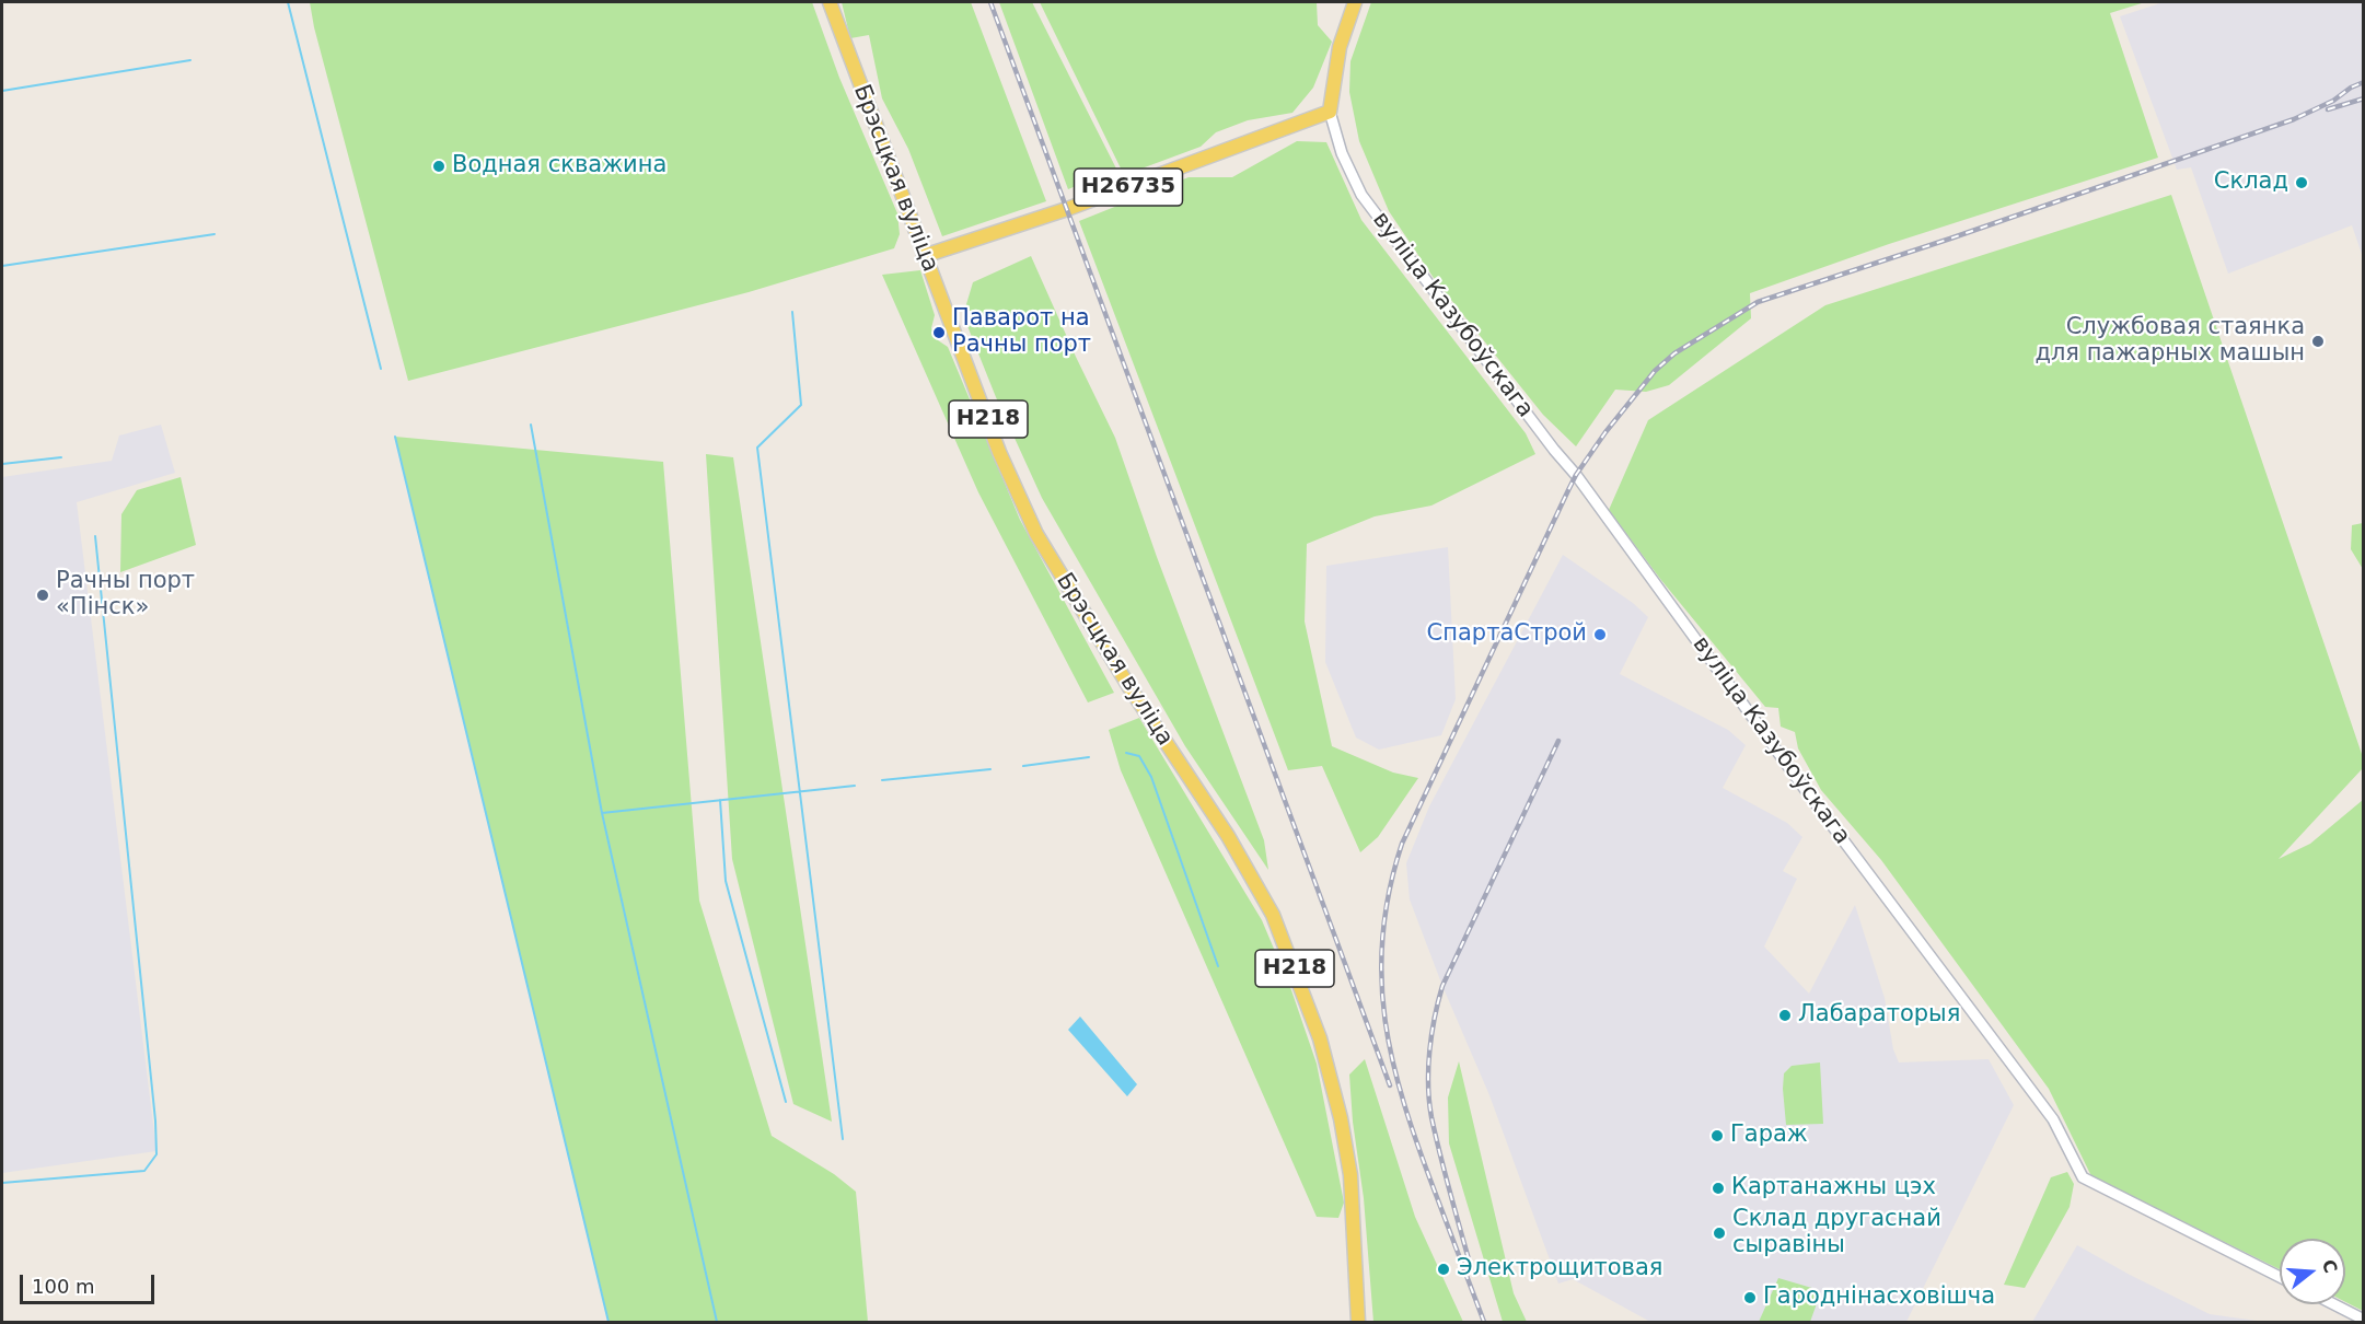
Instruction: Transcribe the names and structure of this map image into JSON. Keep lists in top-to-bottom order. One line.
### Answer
{"streets":{"main road":["Брэсцкая вуліца","Н26735","Н218"],"street":["вуліца Казубоўскага"]},"crossings":[["Брэсцкая вуліца","Н26735"],["Н26735","вуліца Казубоўскага"]],"places":["Водная скважина","Склад","Паварот на Рачны порт","Службовая стаянка для пажарных машын","Рачны порт «Пінск»","СпартаСтрой","Лабараторыя","Гараж","Картанажны цэх","Склад другаснай сыравіны","Электрощитовая","Гароднінасховішча"],"scale_bar":"100 m","north":"right"}
